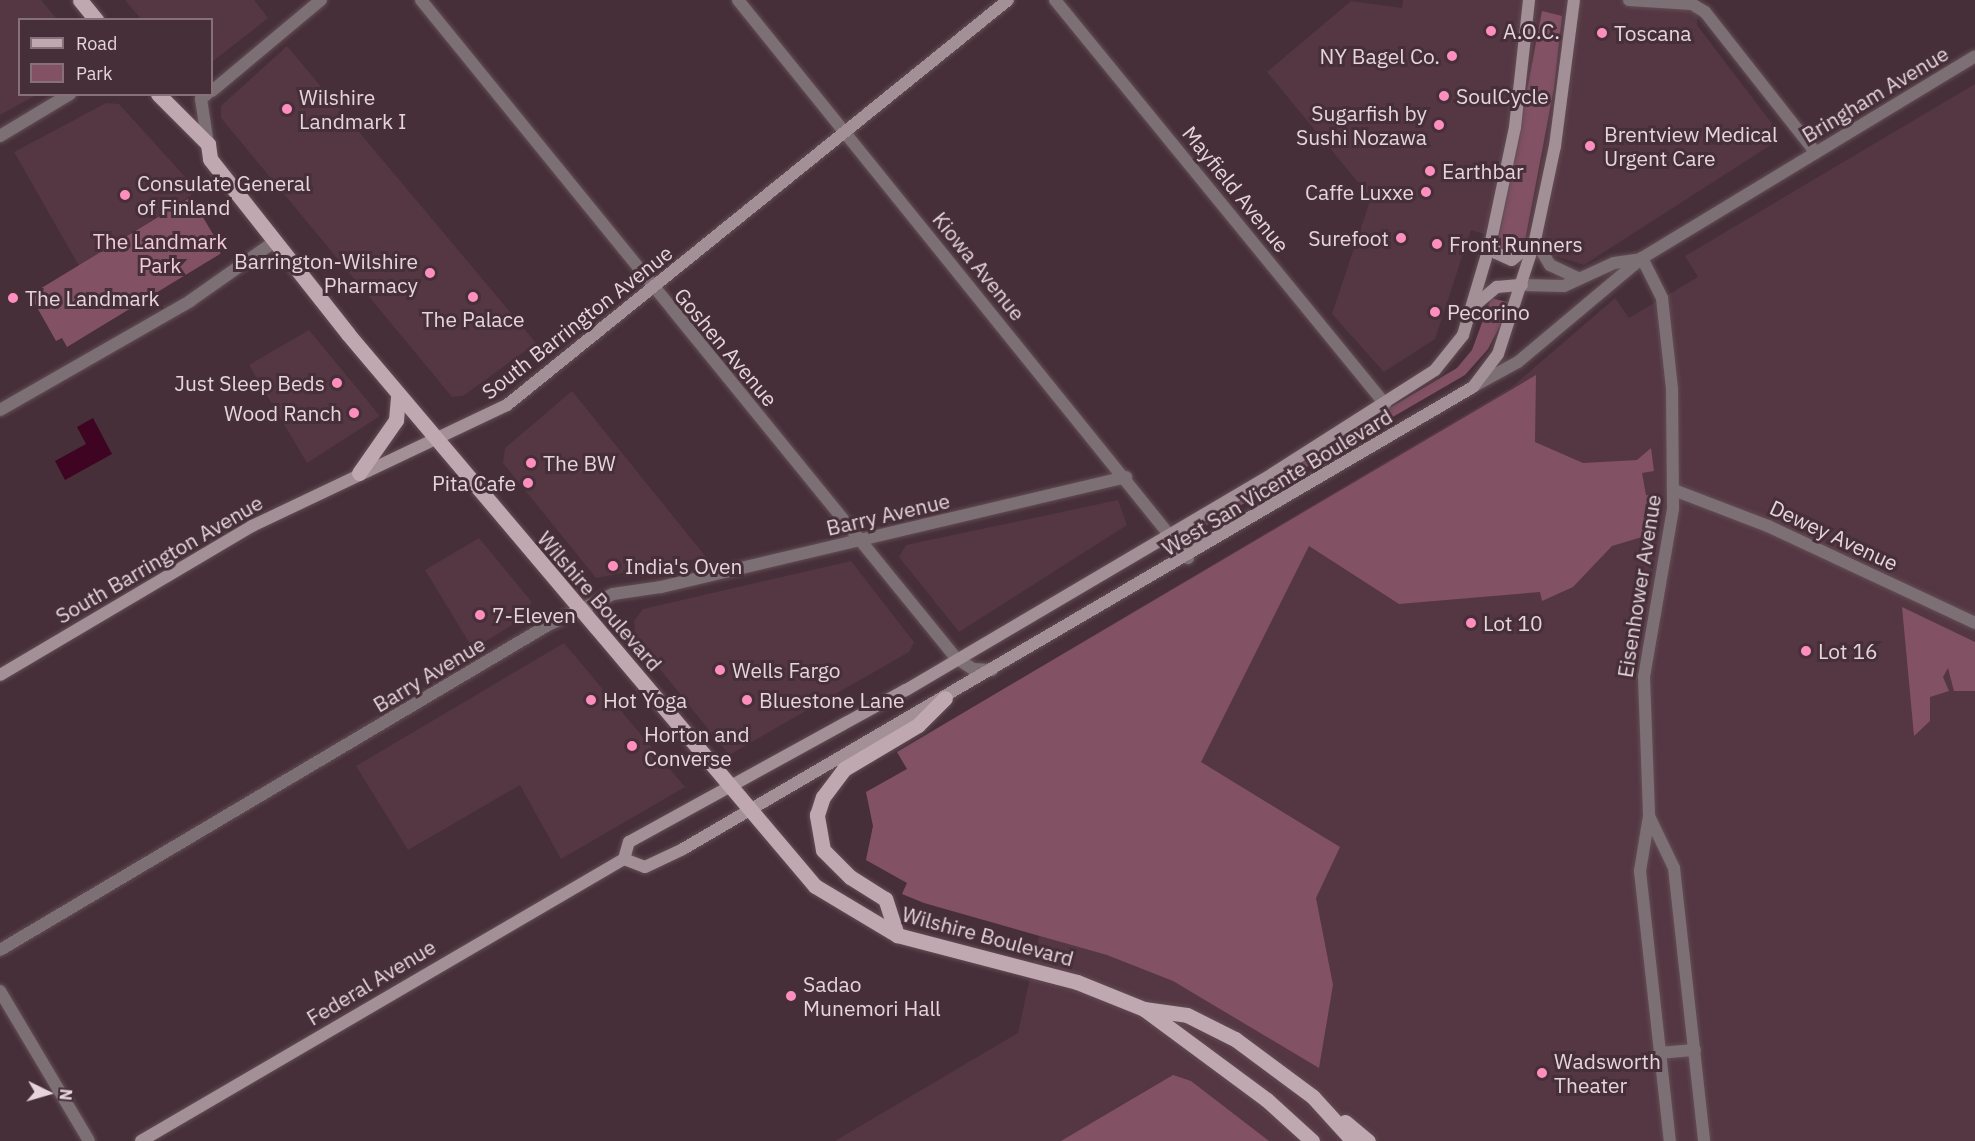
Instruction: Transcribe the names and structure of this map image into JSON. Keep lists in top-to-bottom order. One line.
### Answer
{"streets":{"main road":["South Barrington Avenue","West San Vicente Boulevard","Wilshire Boulevard","Federal Avenue"],"street":["Bringham Avenue","Mayfield Avenue","Kiowa Avenue","Goshen Avenue","Barry Avenue","Dewey Avenue","Eisenhower Avenue"]},"crossings":[["Bringham Avenue","West San Vicente Boulevard"],["Bringham Avenue","Eisenhower Avenue"],["Mayfield Avenue","West San Vicente Boulevard"],["Kiowa Avenue","South Barrington Avenue"],["Kiowa Avenue","West San Vicente Boulevard"],["Kiowa Avenue","Barry Avenue"],["South Barrington Avenue","Goshen Avenue"],["South Barrington Avenue","Wilshire Boulevard"],["Goshen Avenue","West San Vicente Boulevard"],["Goshen Avenue","Barry Avenue"],["West San Vicente Boulevard","Wilshire Boulevard"],["West San Vicente Boulevard","Federal Avenue"],["Barry Avenue","Wilshire Boulevard"],["Dewey Avenue","Eisenhower Avenue"],["Wilshire Boulevard","Federal Avenue"]],"parks":["The Landmark Park"],"places":["A.O.C.","Toscana","NY Bagel Co.","SoulCycle","Wilshire Landmark I","Sugarfish by Sushi Nozawa","Brentview Medical Urgent Care","Earthbar","Caffe Luxxe","Consulate General of Finland","Surefoot","Front Runners","Barrington-Wilshire Pharmacy","The Palace","The Landmark","Pecorino","Just Sleep Beds","Wood Ranch","The BW","Pita Cafe","India's Oven","7-Eleven","Lot 10","Lot 16","Wells Fargo","Hot Yoga","Bluestone Lane","Horton and Converse","Sadao Munemori Hall","Wadsworth Theater"],"legend":["Road","Park"],"north":"right"}
